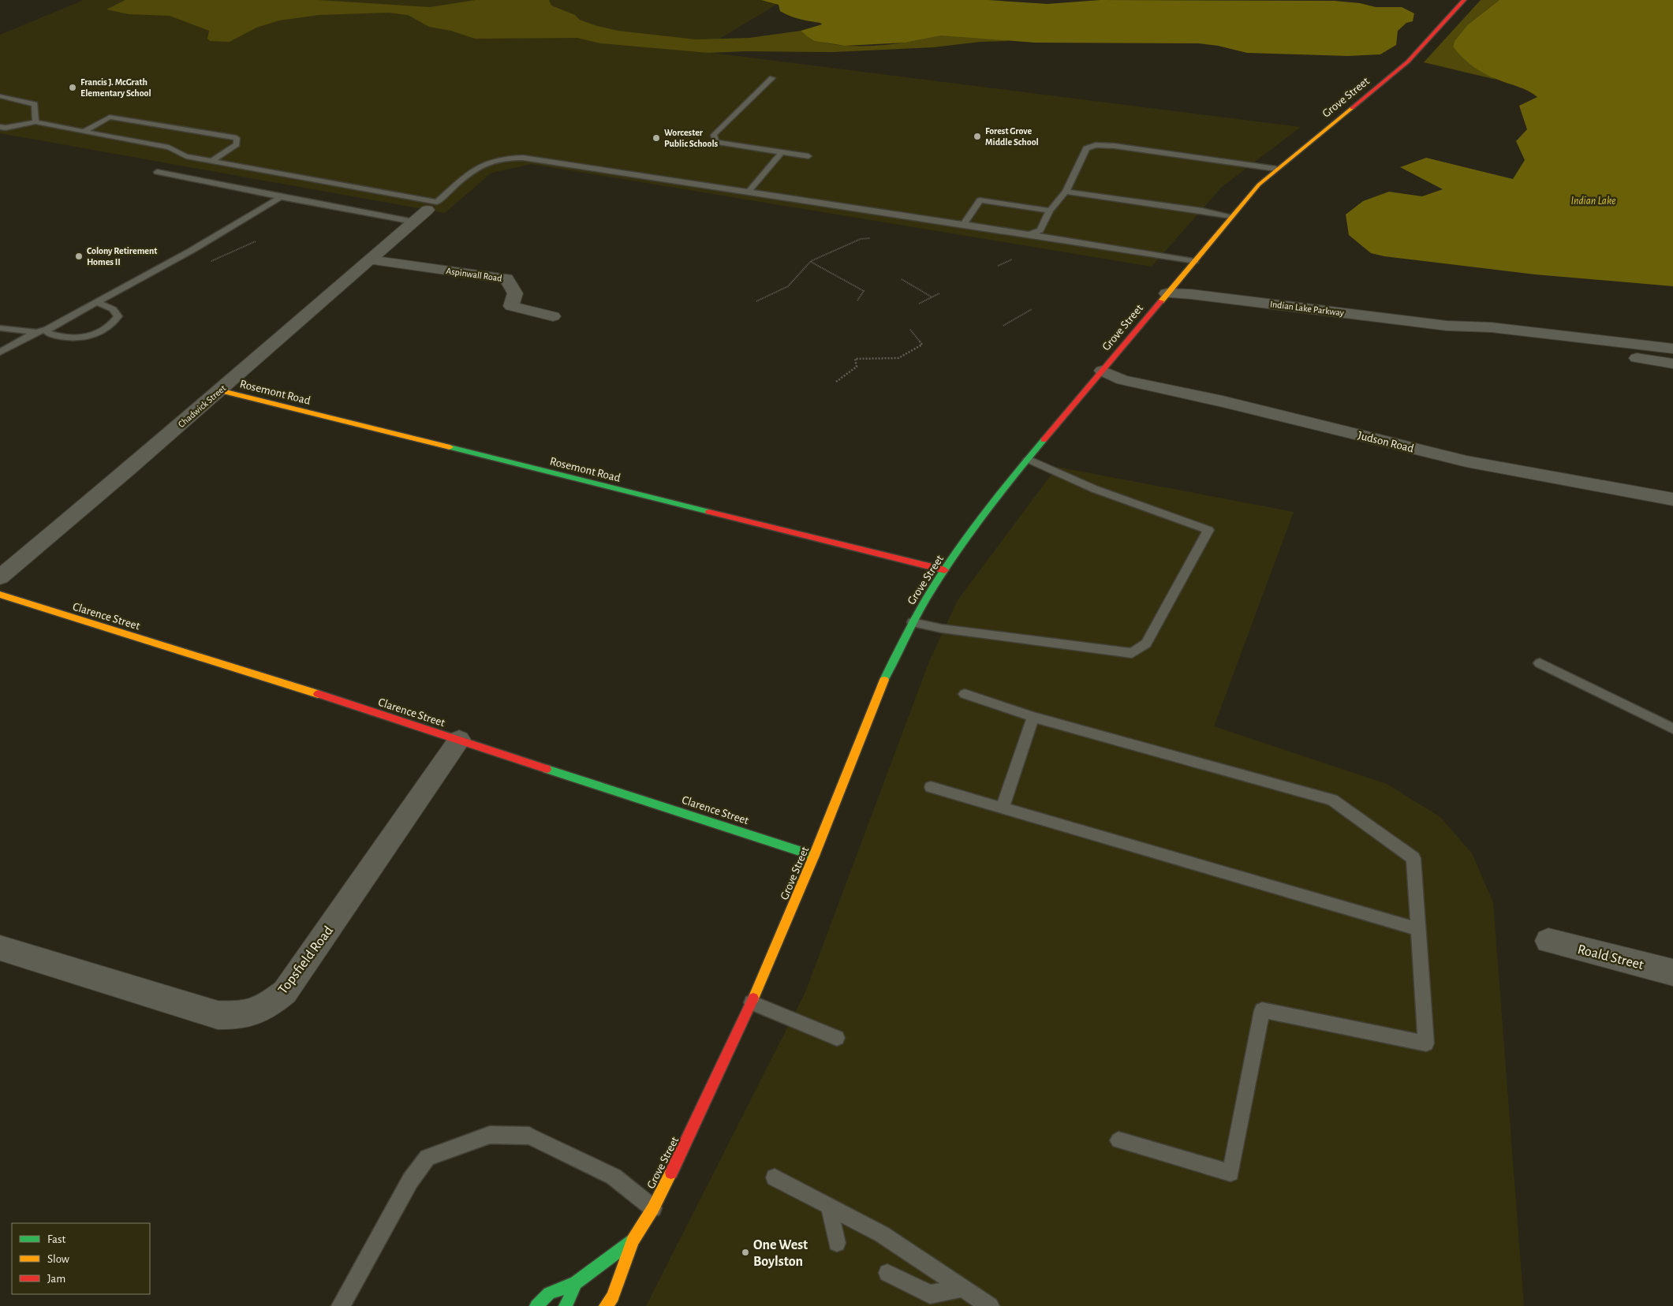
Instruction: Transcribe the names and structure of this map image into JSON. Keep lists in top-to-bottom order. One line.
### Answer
{"streets":{"main road":["Grove Street","Rosemont Road","Clarence Street"],"street":["Aspinwall Road","Indian Lake Parkway","Chadwick Street","Judson Road","Roald Street","Topsfield Road"]},"crossings":[["Grove Street","Indian Lake Parkway"],["Grove Street","Rosemont Road"],["Grove Street","Judson Road"],["Grove Street","Clarence Street"],["Aspinwall Road","Chadwick Street"],["Rosemont Road","Chadwick Street"],["Clarence Street","Topsfield Road"]],"water":["Indian Lake"],"places":["Francis J. McGrath Elementary School","Forest Grove Middle School","Worcester Public Schools","Colony Retirement Homes II","One West Boylston"],"legend":["Fast","Slow","Jam"]}
